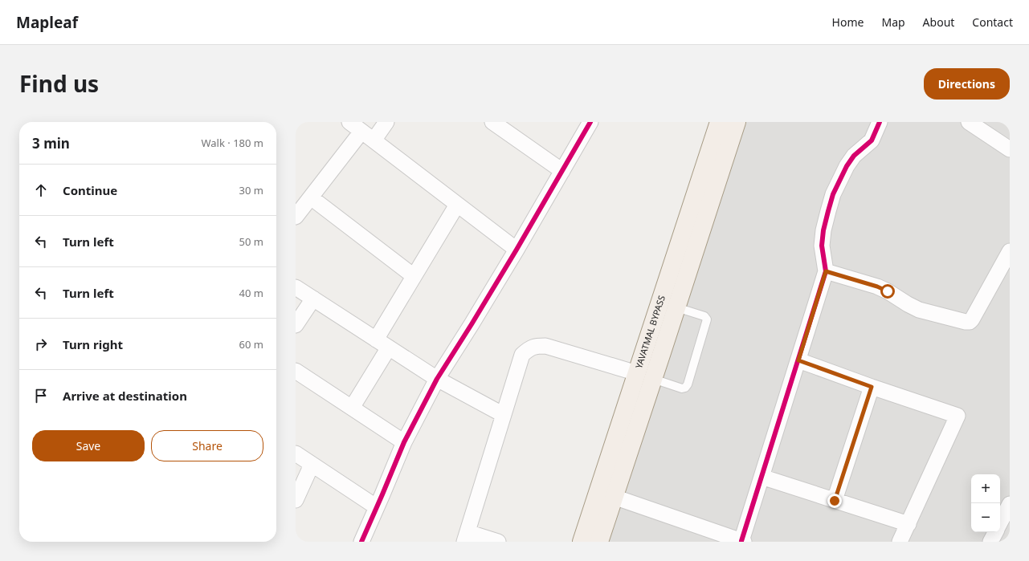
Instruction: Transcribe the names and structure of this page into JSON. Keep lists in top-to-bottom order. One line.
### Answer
{"streets":{"main road":["YAVATMAL BYPASS"]},"page":{"header":"Mapleaf","nav":["Home","Map","About","Contact"],"title":"Find us","buttons":["Directions",["Save","Share"]],"heading":["3 min","Walk · 180 m"],"list":[["Continue","30 m"],["Turn left","50 m"],["Turn left","40 m"],["Turn right","60 m"],"Arrive at destination"],"map_buttons":["+","−"]}}
